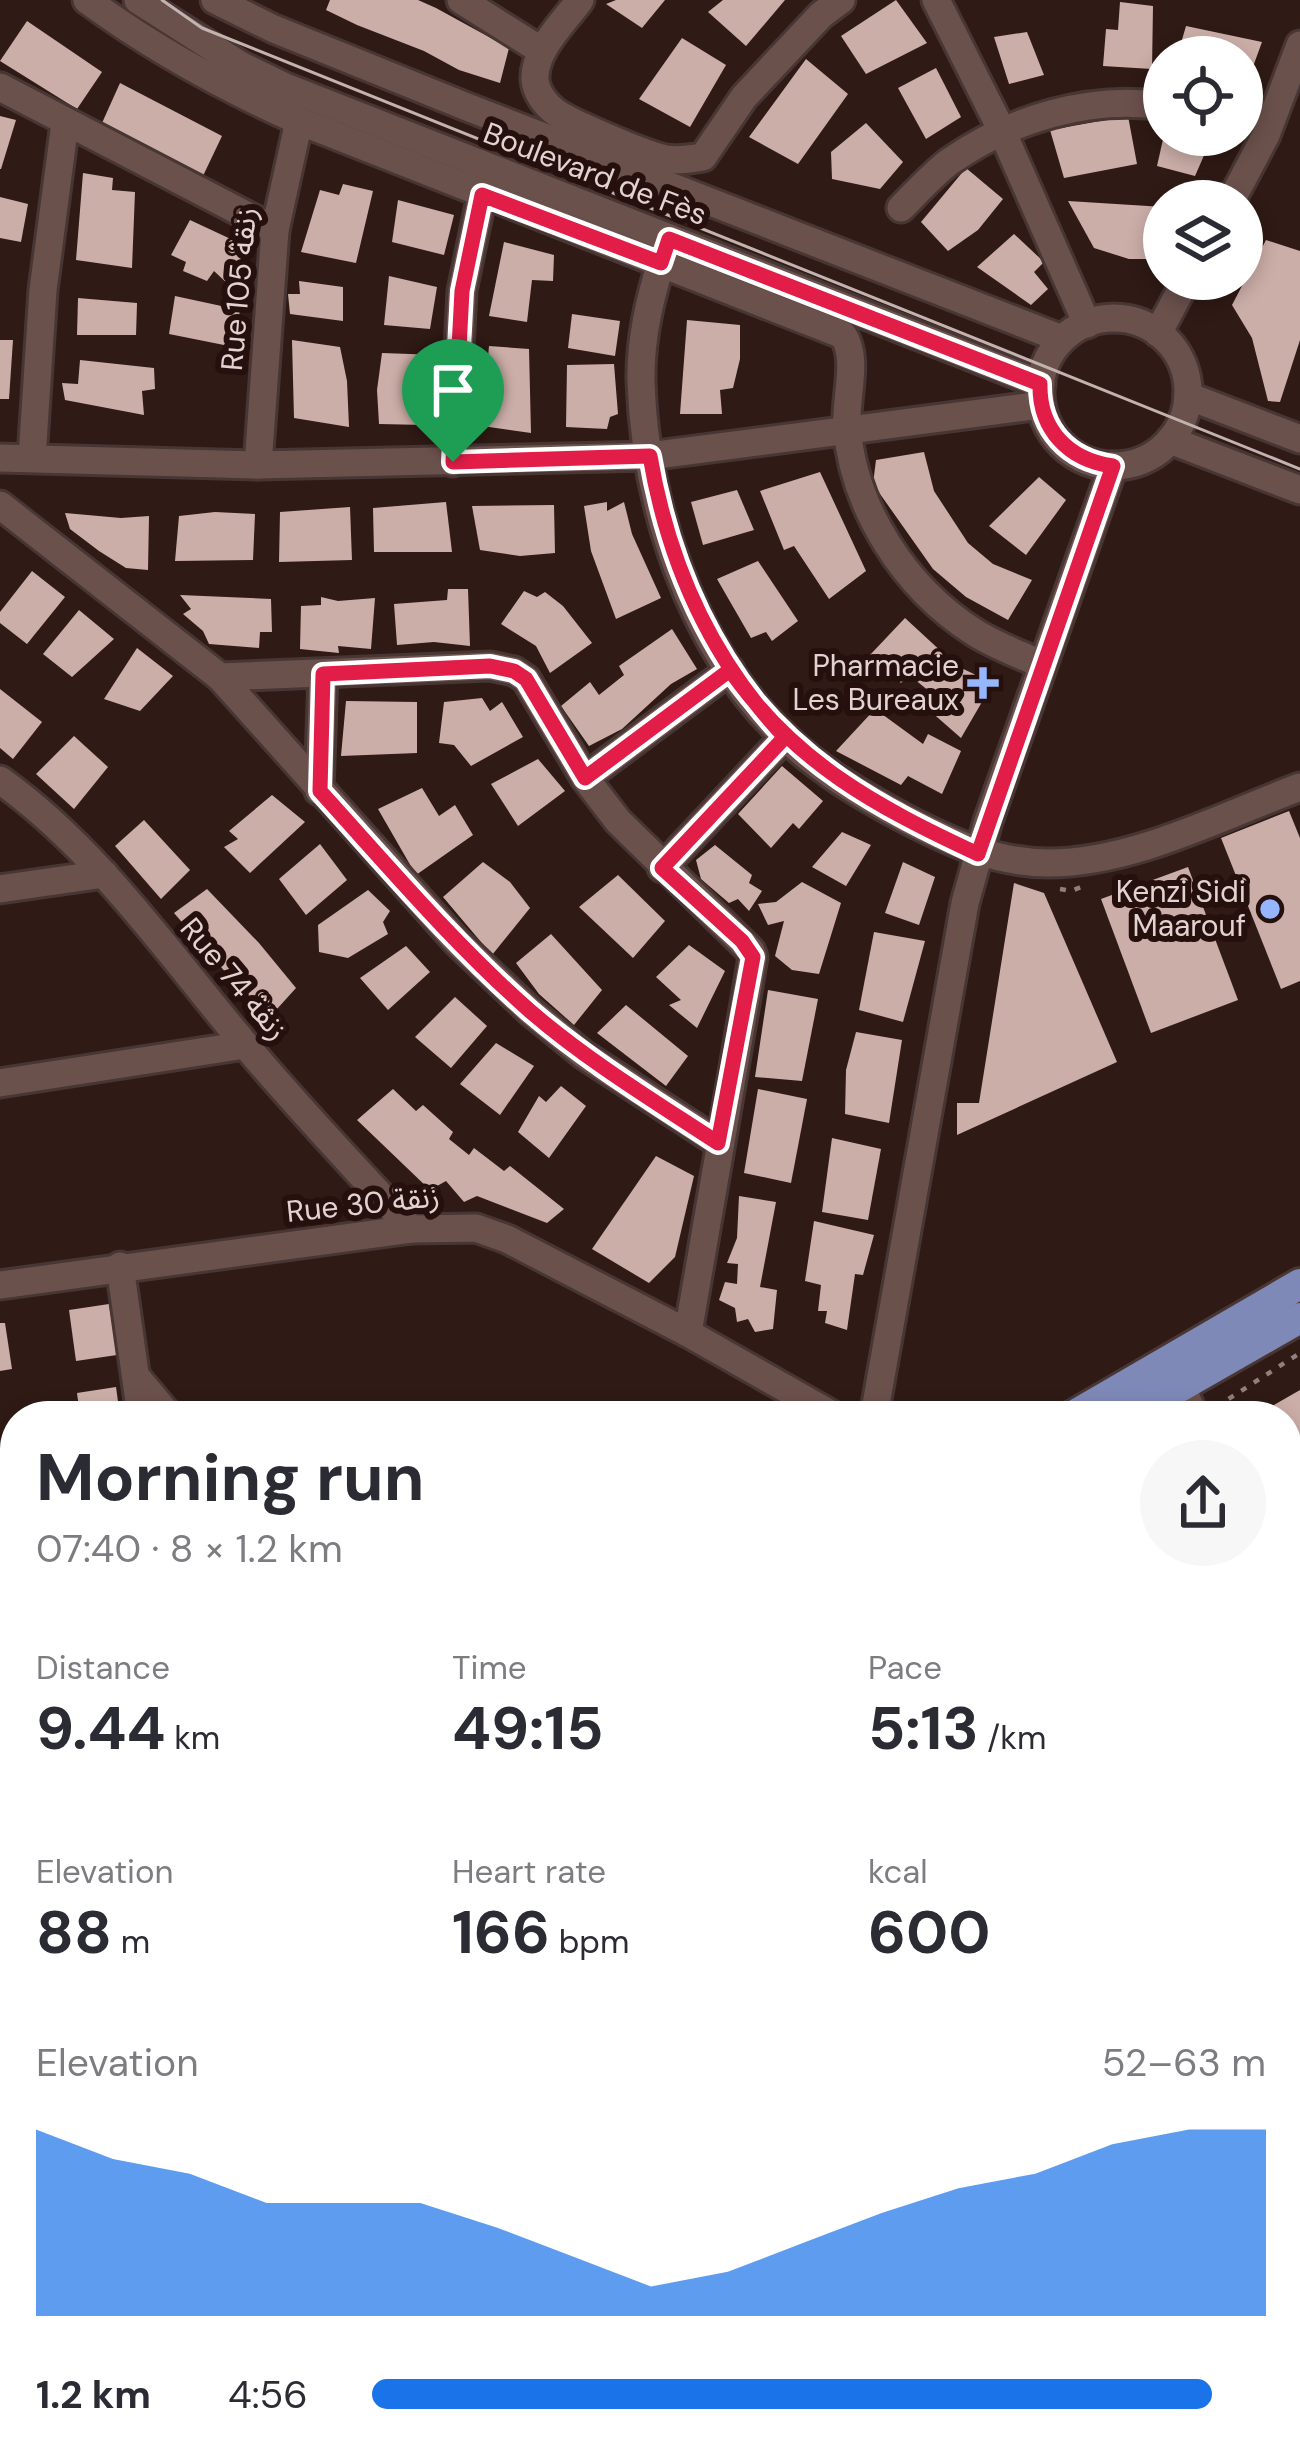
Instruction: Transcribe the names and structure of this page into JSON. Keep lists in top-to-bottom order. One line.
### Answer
{"streets":{"street":["Boulevard de Fès","Rue 105 زنقة","Rue 74 زنقة","Rue 30 زنقة"]},"crossings":[["Rue 74 زنقة","Rue 30 زنقة"]],"places":{"health":["Pharmacie Les Bureaux"],"other":["Kenzi Sidi Maarouf"]},"page":{"heading":["Morning run","07:40 · 8 × 1.2 km"],"stats":[["Distance","9.44 km"],["Time","49:15"],["Pace","5:13 /km"],["Elevation","88 m"],["Heart rate","166 bpm"],["kcal","600"]],"chart":["Elevation","52–63 m"],"list":[{"name":"1.2 km","note":"4:56"}]}}
